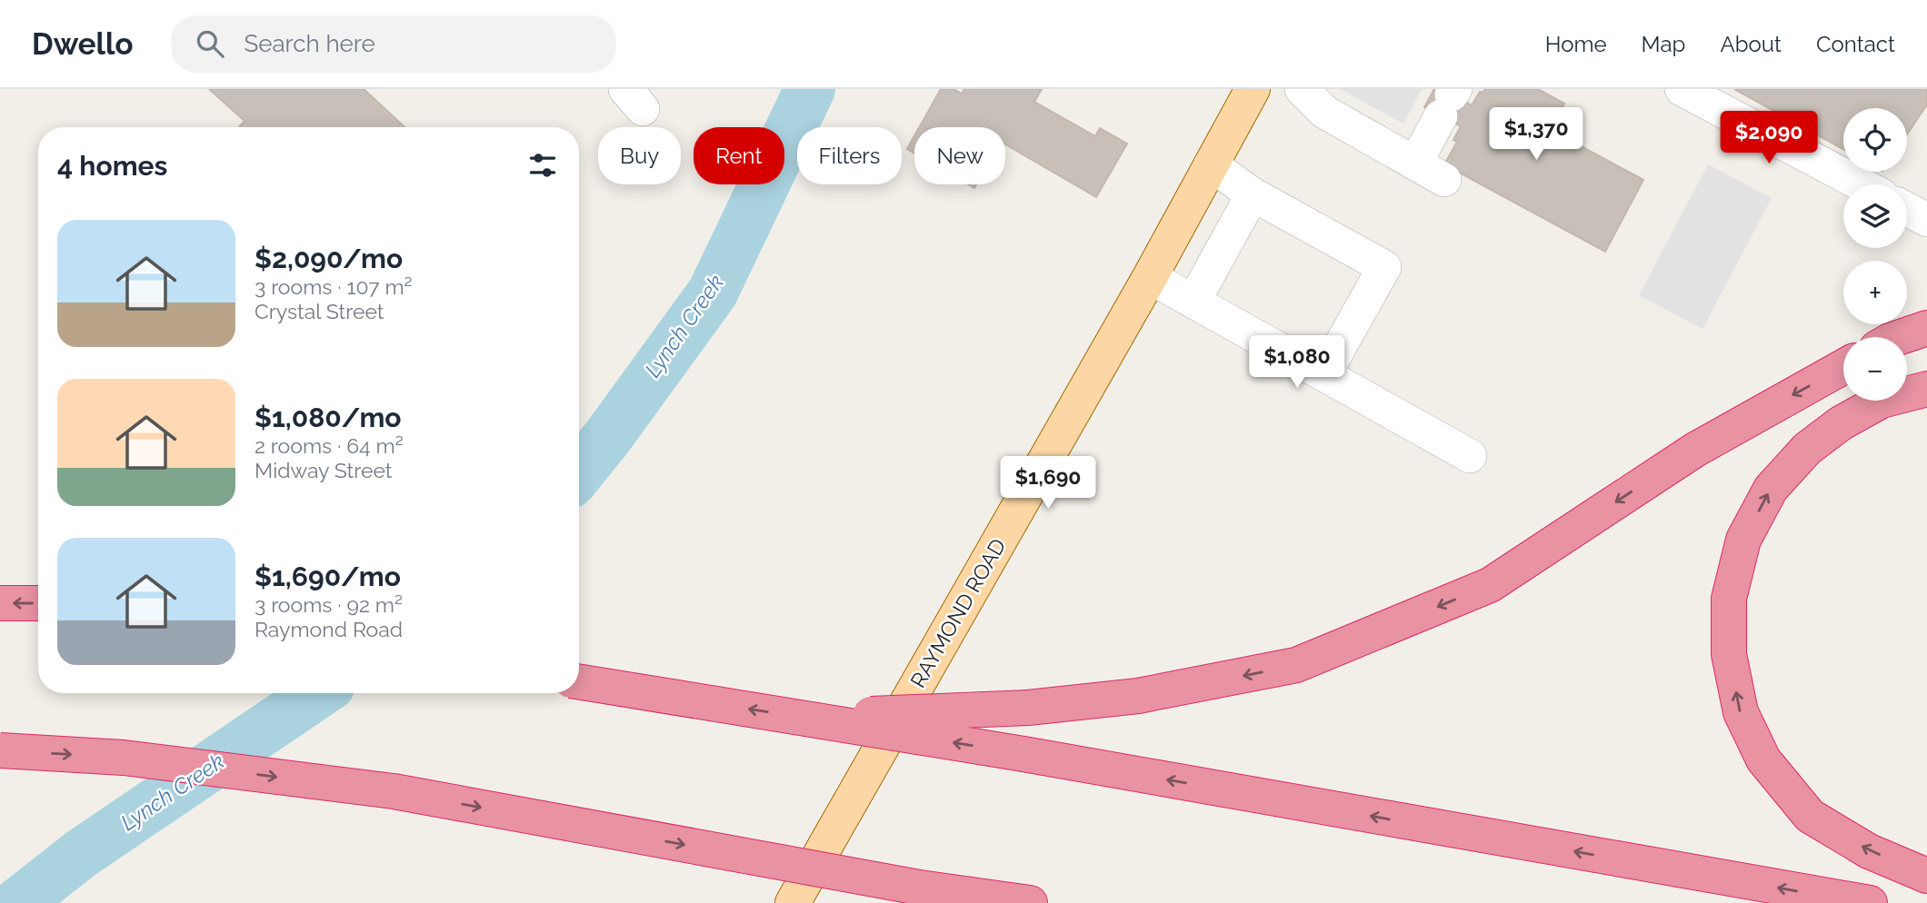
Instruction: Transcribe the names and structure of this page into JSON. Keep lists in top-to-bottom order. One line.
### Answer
{"streets":{"main road":["RAYMOND ROAD"]},"water":["Lynch Creek"],"page":{"header":"Dwello","search":"Search here","nav":["Home","Map","About","Contact"],"price":["$1,370","$2,090","$1,080","$1,690"],"map_buttons":["+","−"],"chip":["Buy","Rent","Filters","New"],"heading":"4 homes","list":[{"name":"$2,090/mo","note":"3 rooms · 107 m² · Crystal Street"},{"name":"$1,080/mo","note":"2 rooms · 64 m² · Midway Street"},{"name":"$1,690/mo","note":"3 rooms · 92 m² · Raymond Road"}]}}
